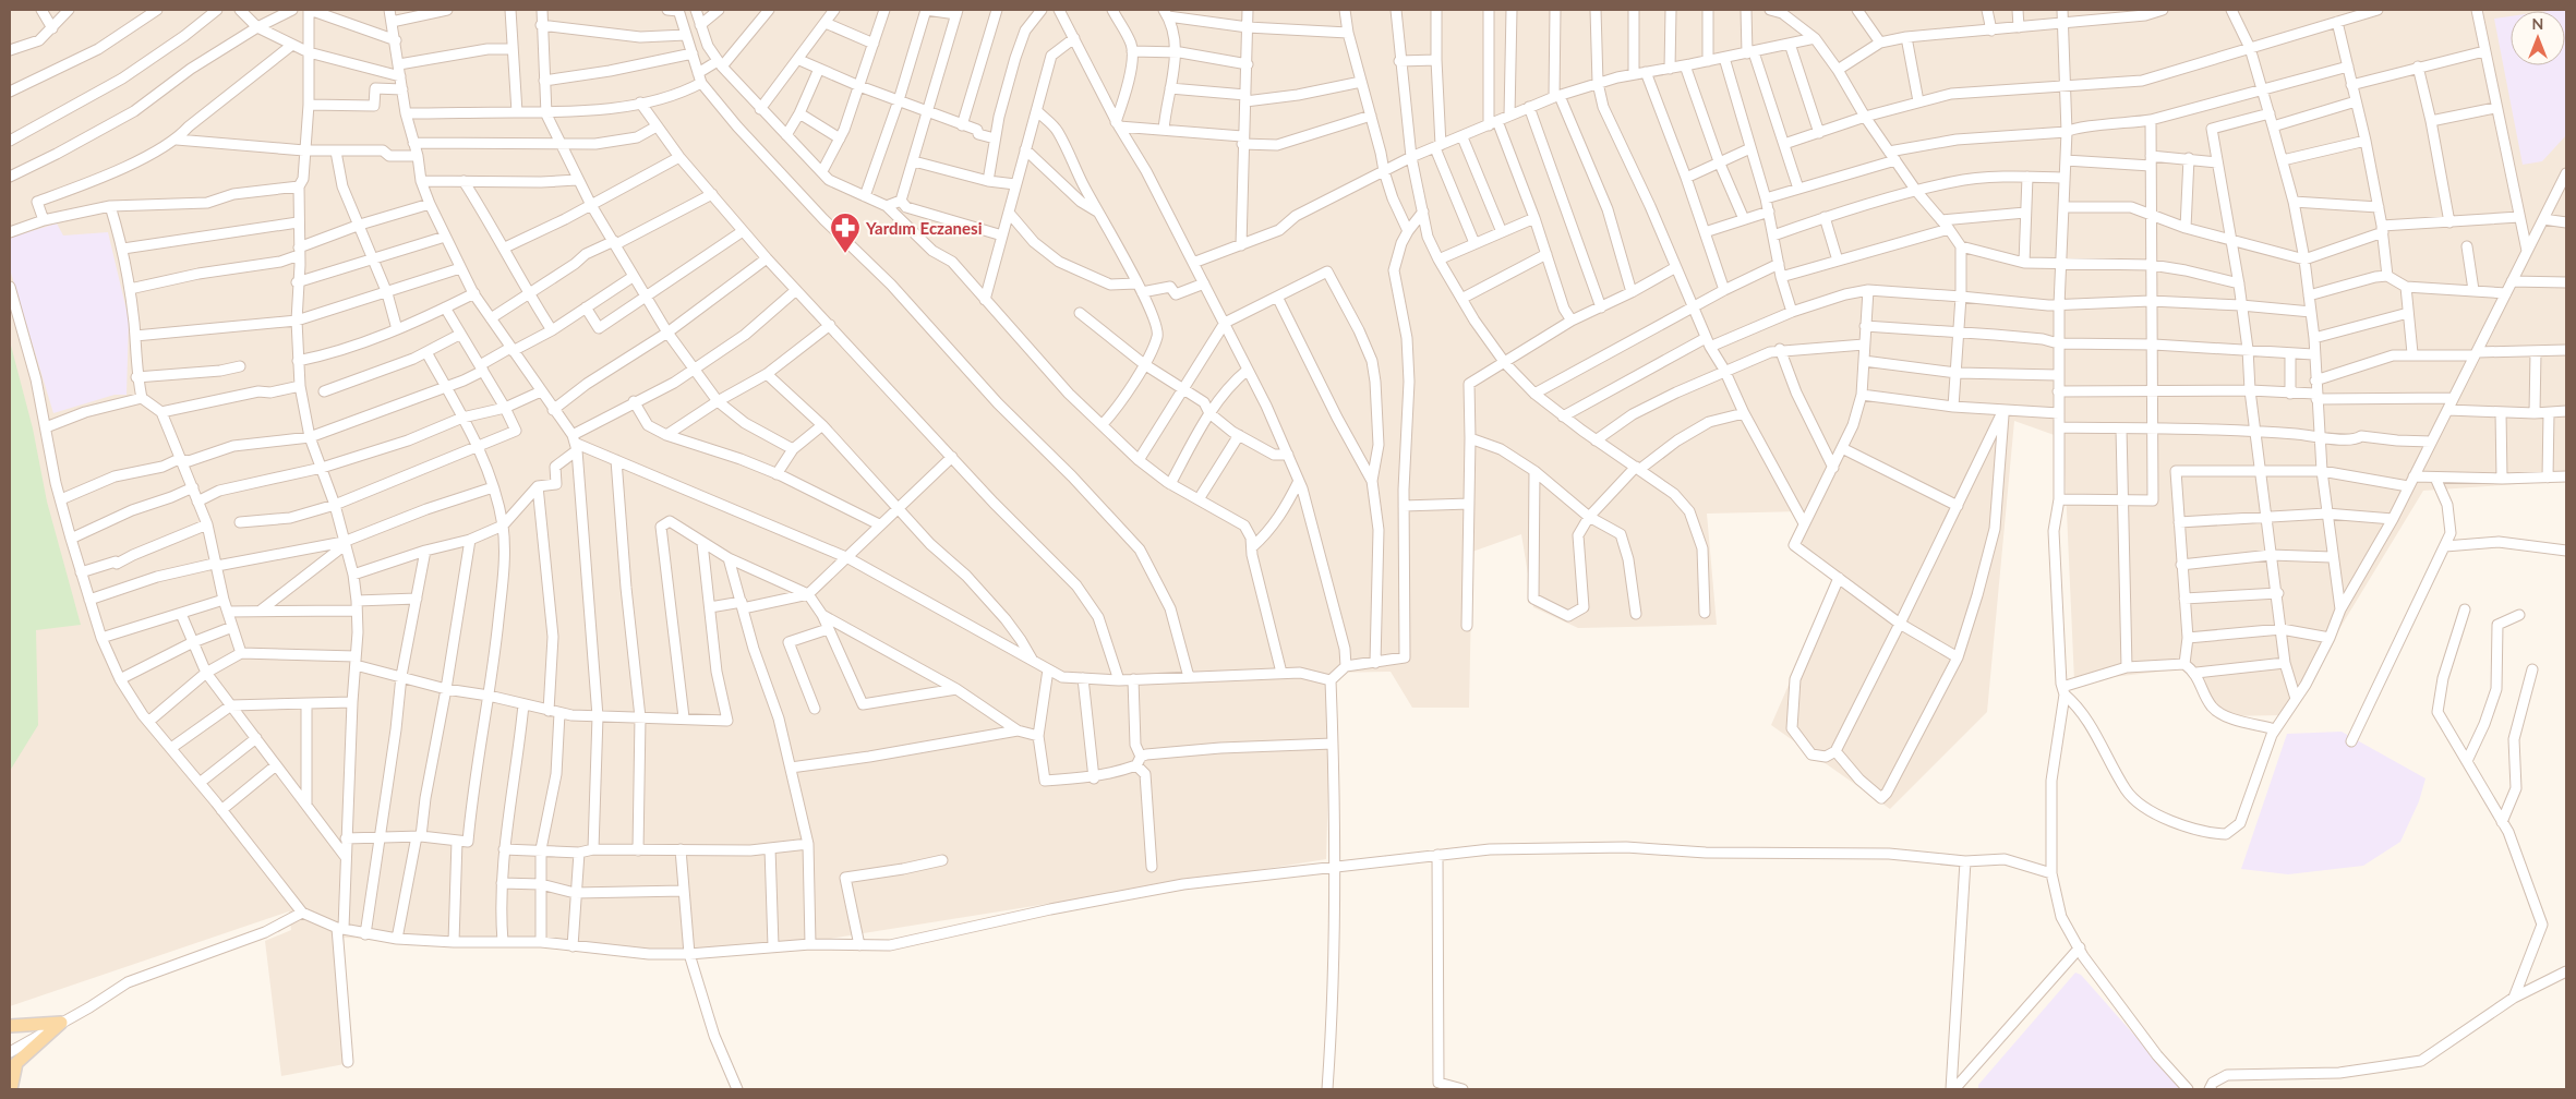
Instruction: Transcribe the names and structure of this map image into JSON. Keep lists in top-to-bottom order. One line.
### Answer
{"places":{"pharmacy":["Yardım Eczanesi"]},"north":"top"}
